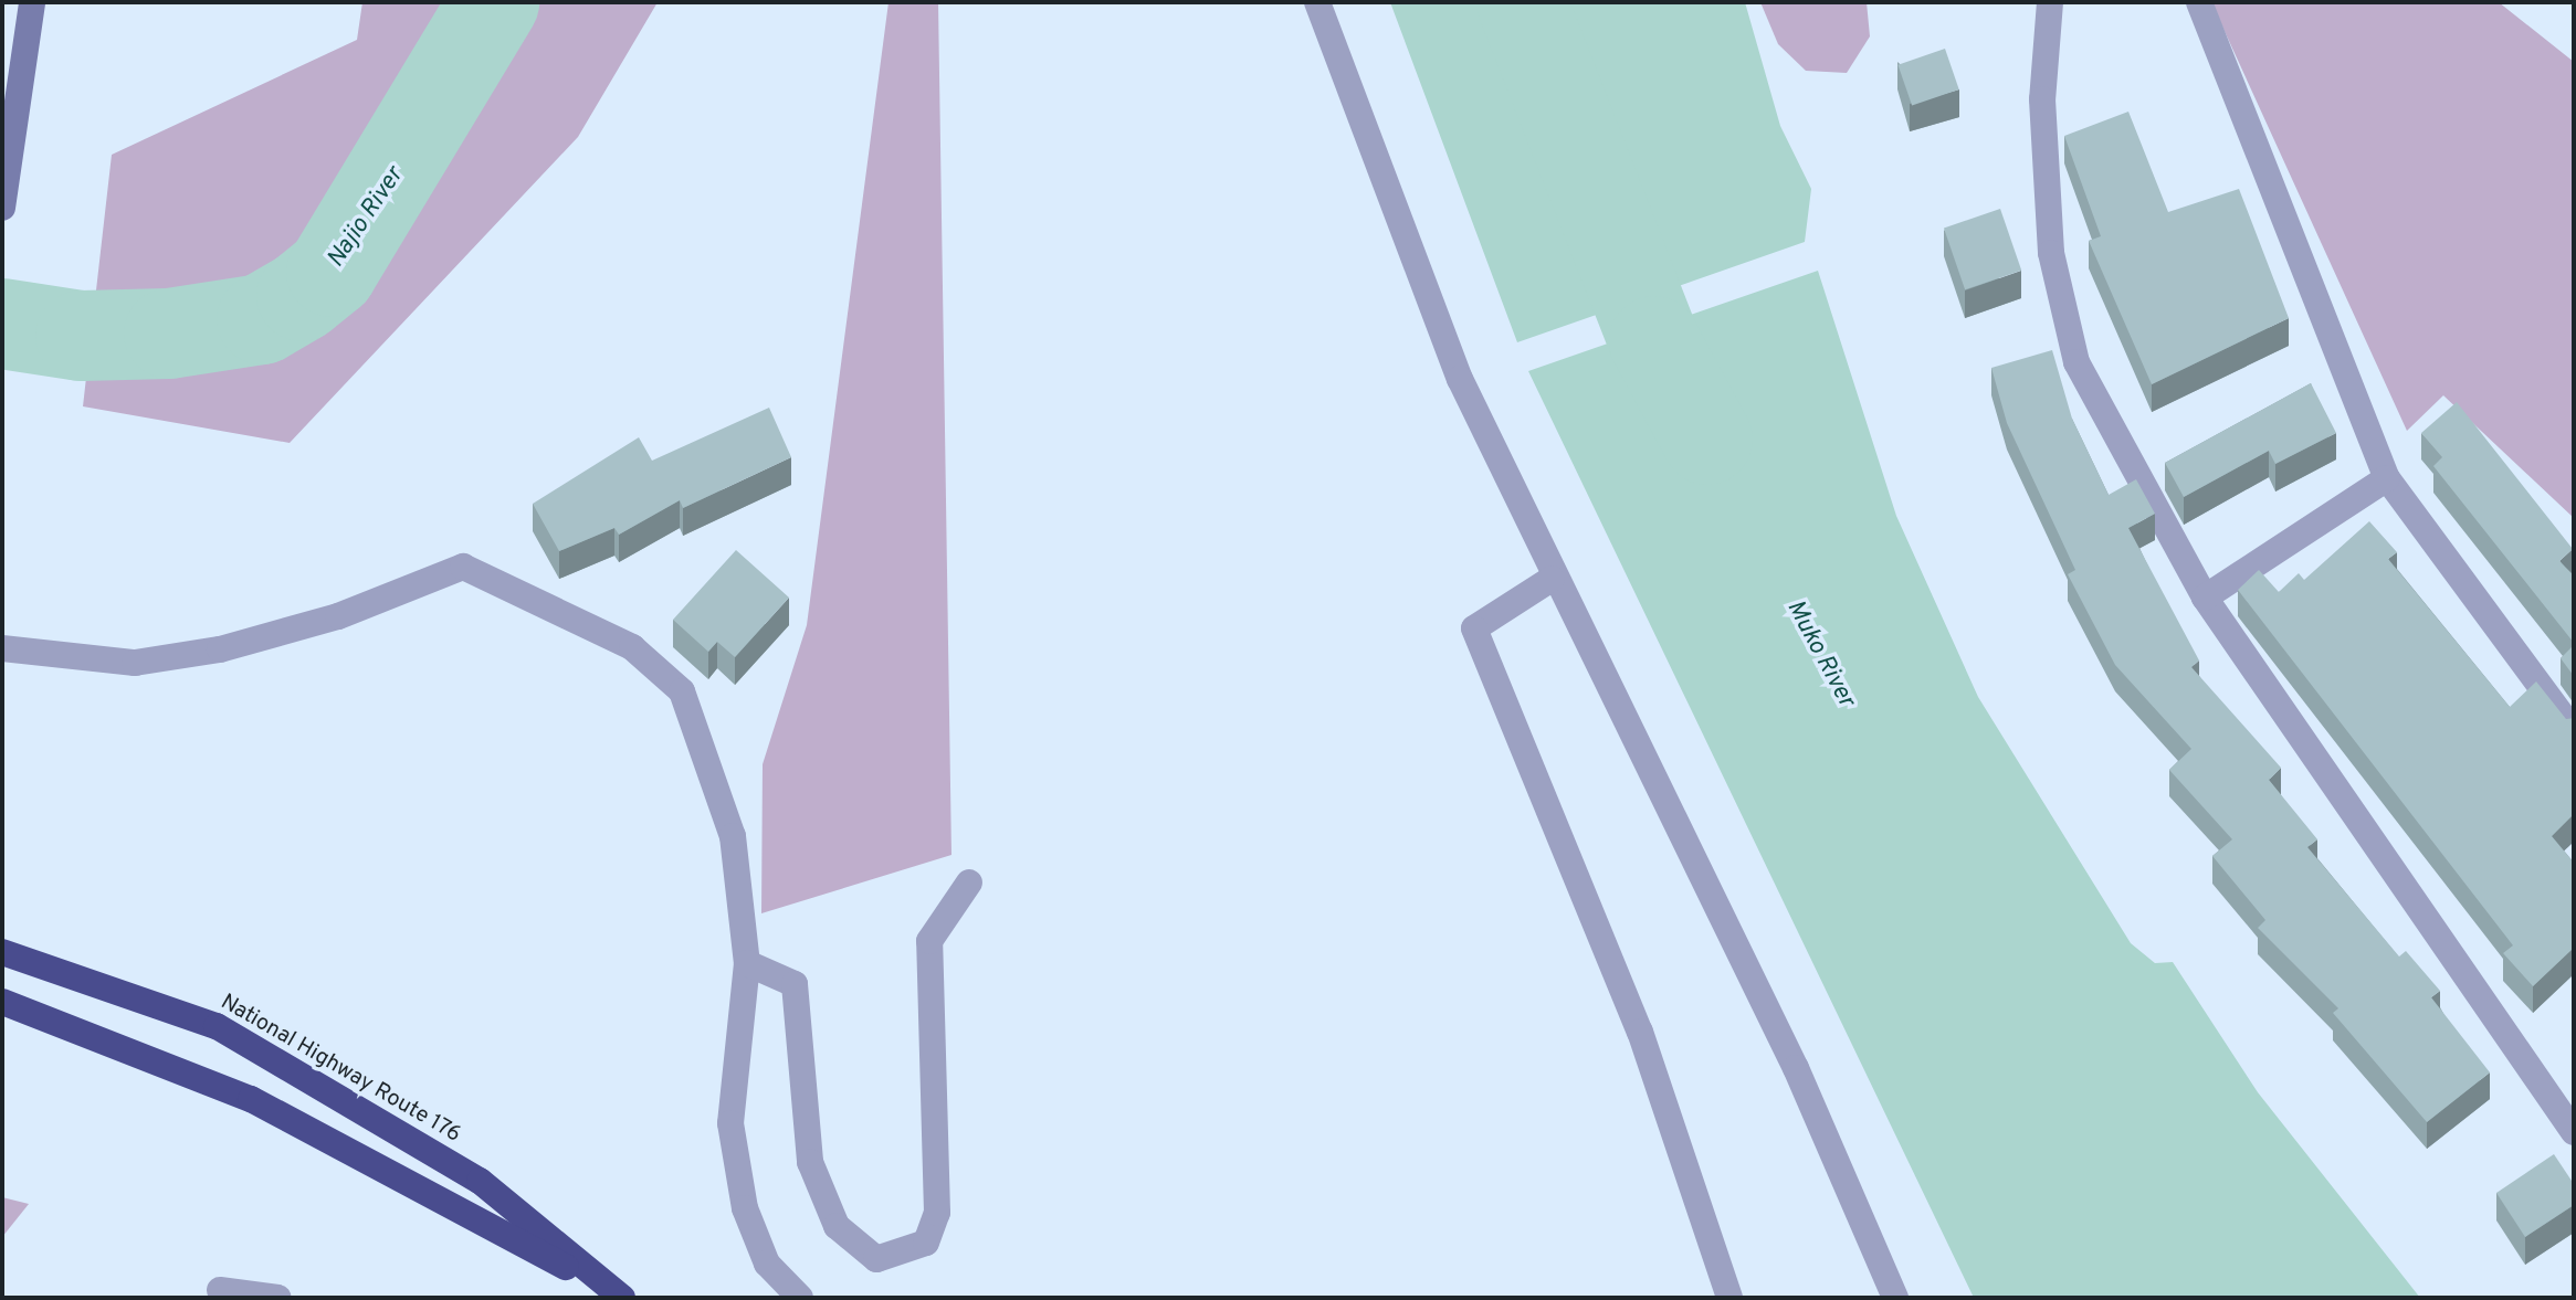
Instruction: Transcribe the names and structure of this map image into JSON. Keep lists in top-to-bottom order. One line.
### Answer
{"streets":{"highway":["National Highway Route 176"]},"water":["Najio River","Muko River"]}
